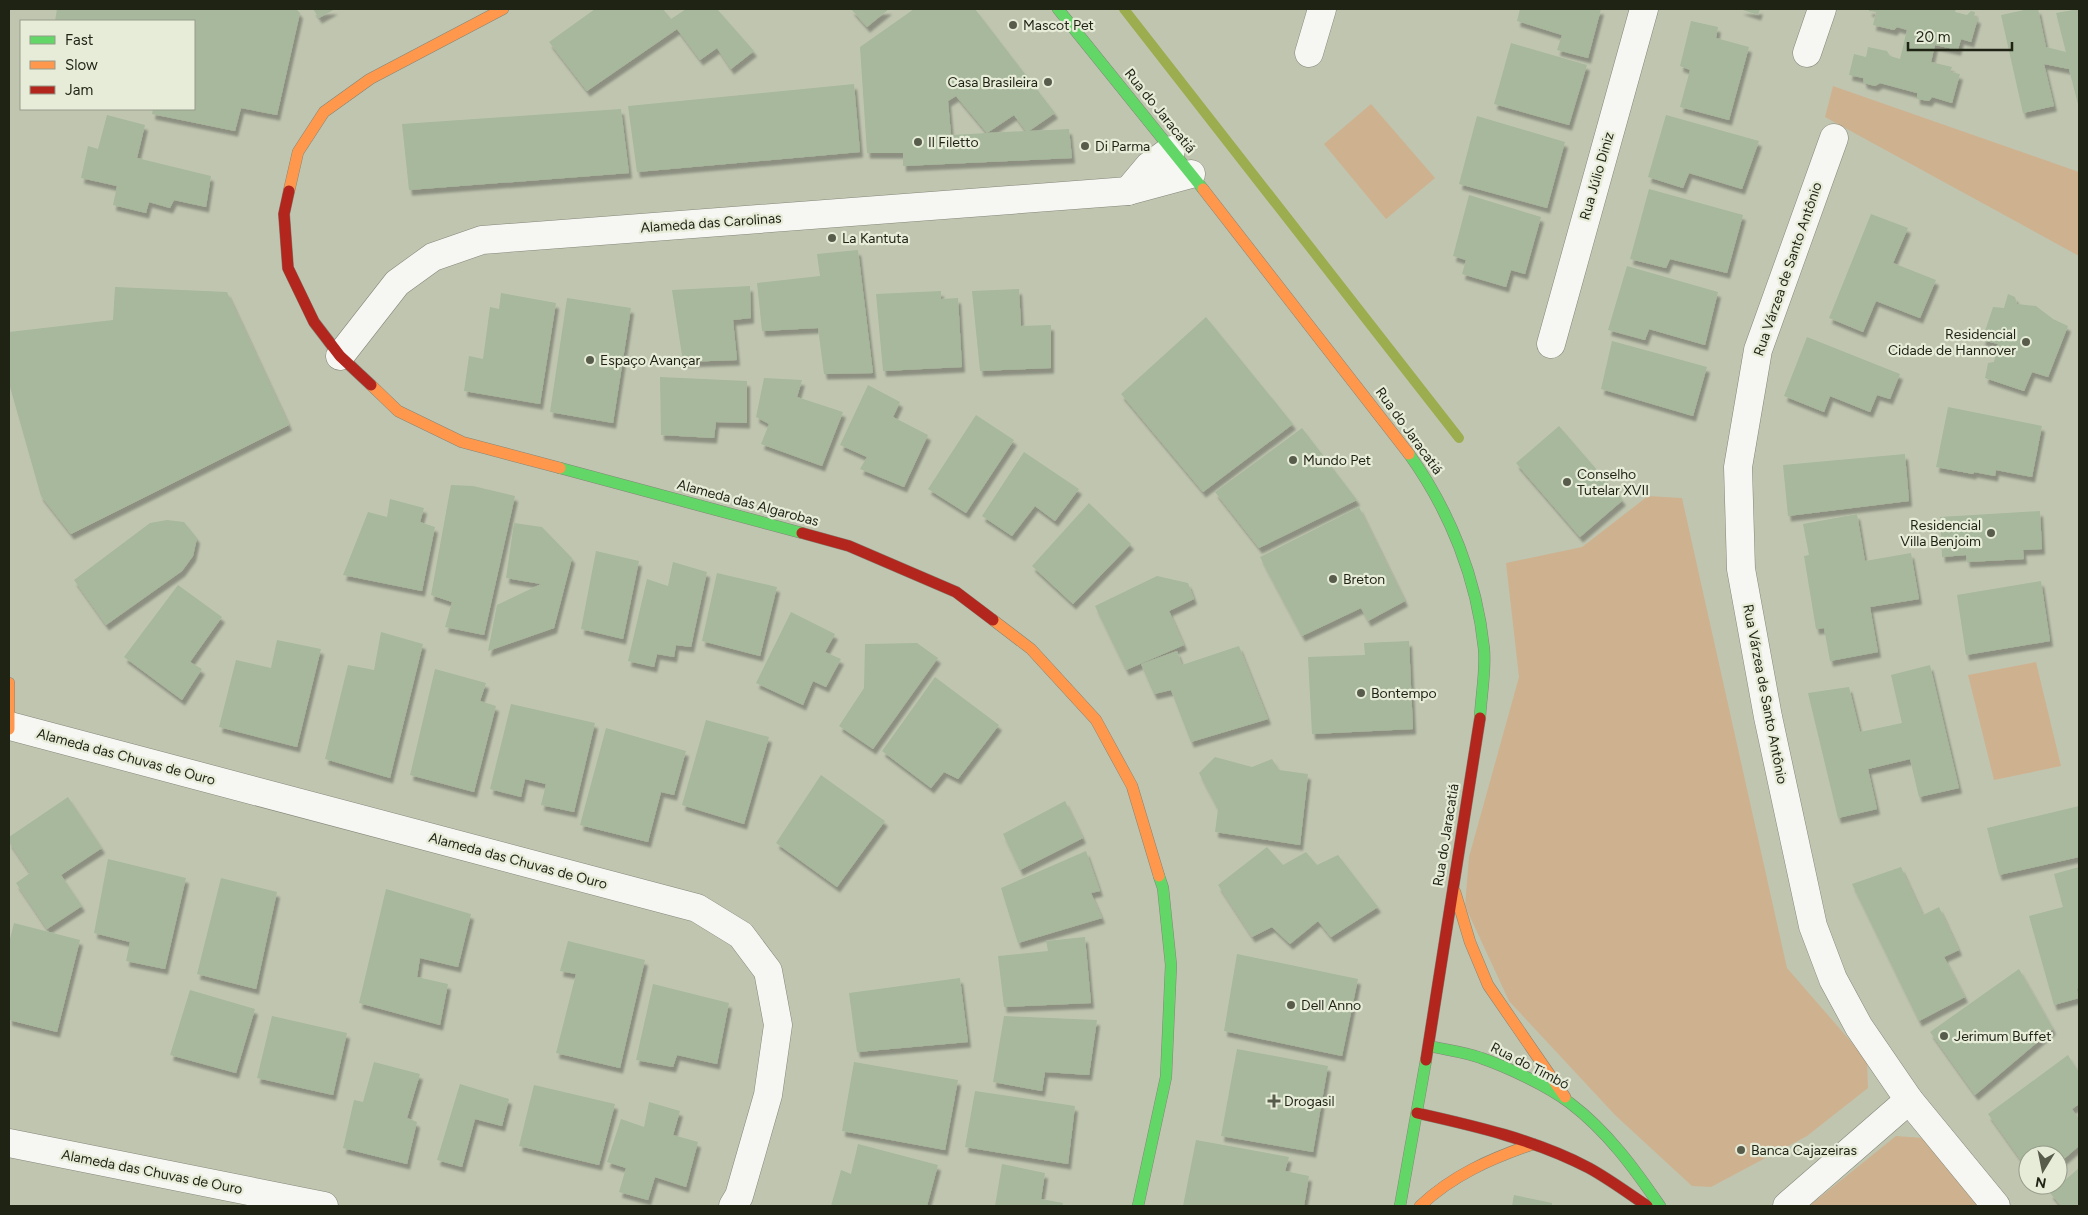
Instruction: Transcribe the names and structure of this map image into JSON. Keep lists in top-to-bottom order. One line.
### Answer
{"streets":{"street":["Rua do Jaracatiá","Rua Júlio Diniz","Alameda das Carolinas","Rua Várzea de Santo Antônio","Alameda das Algarobas","Alameda das Chuvas de Ouro","Rua do Timbó"]},"crossings":[["Rua do Jaracatiá","Alameda das Carolinas"],["Rua do Jaracatiá","Rua do Timbó"],["Alameda das Carolinas","Alameda das Algarobas"]],"places":{"other":["Mascot Pet","Casa Brasileira","Il Filetto","Di Parma","La Kantuta","Residencial Cidade de Hannover","Espaço Avançar","Mundo Pet","Conselho Tutelar XVII","Residencial Villa Benjoim","Breton","Bontempo","Dell Anno","Jerimum Buffet","Banca Cajazeiras"],"health":["Drogasil"]},"legend":["Fast","Slow","Jam"],"scale_bar":"20 m","north":"bottom"}
